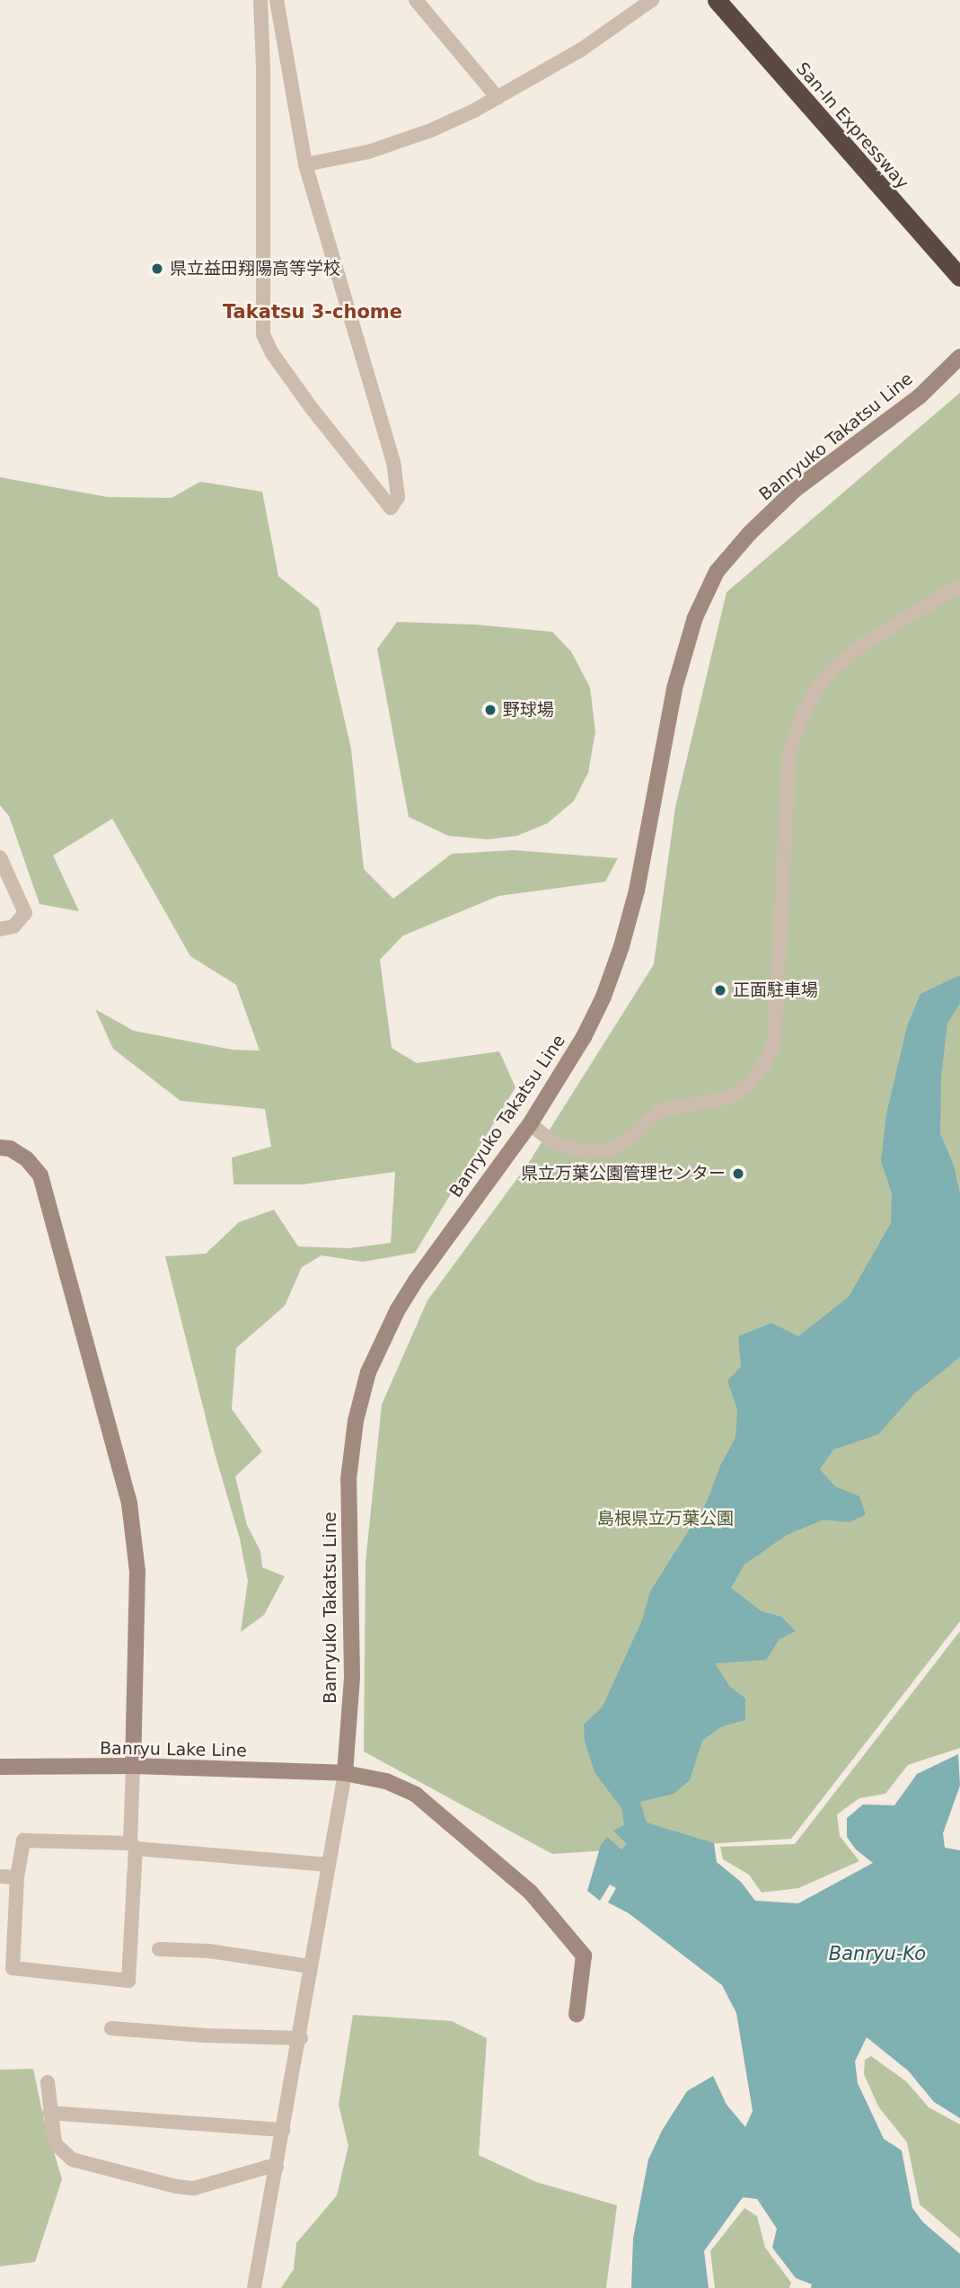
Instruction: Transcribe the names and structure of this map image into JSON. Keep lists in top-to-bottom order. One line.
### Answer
{"streets":{"highway":["San-In Expressway"],"main road":["Banryuko Takatsu Line","Banryu Lake Line"]},"crossings":[["Banryuko Takatsu Line","Banryu Lake Line"]],"districts":["Takatsu 3-chome"],"water":["Banryu-Ko"],"parks":["島根県立万葉公園"],"places":["県立益田翔陽高等学校","野球場","正面駐車場","県立万葉公園管理センター"]}
